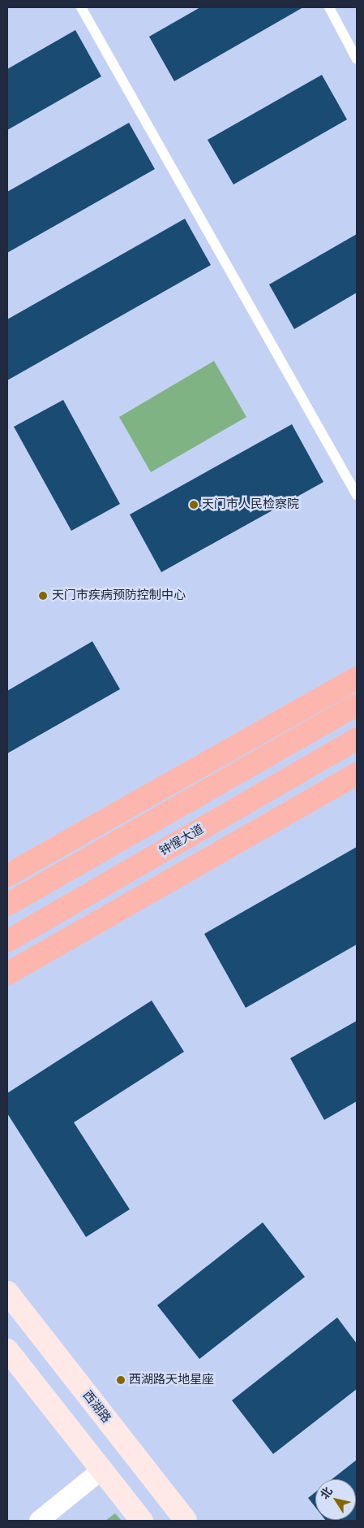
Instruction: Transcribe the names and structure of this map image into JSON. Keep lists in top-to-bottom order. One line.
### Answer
{"streets":{"highway":["钟惺大道"],"main road":["西湖路"]},"places":["天门市人民检察院","天门市疾病预防控制中心","西湖路天地星座"],"north":"top left"}
